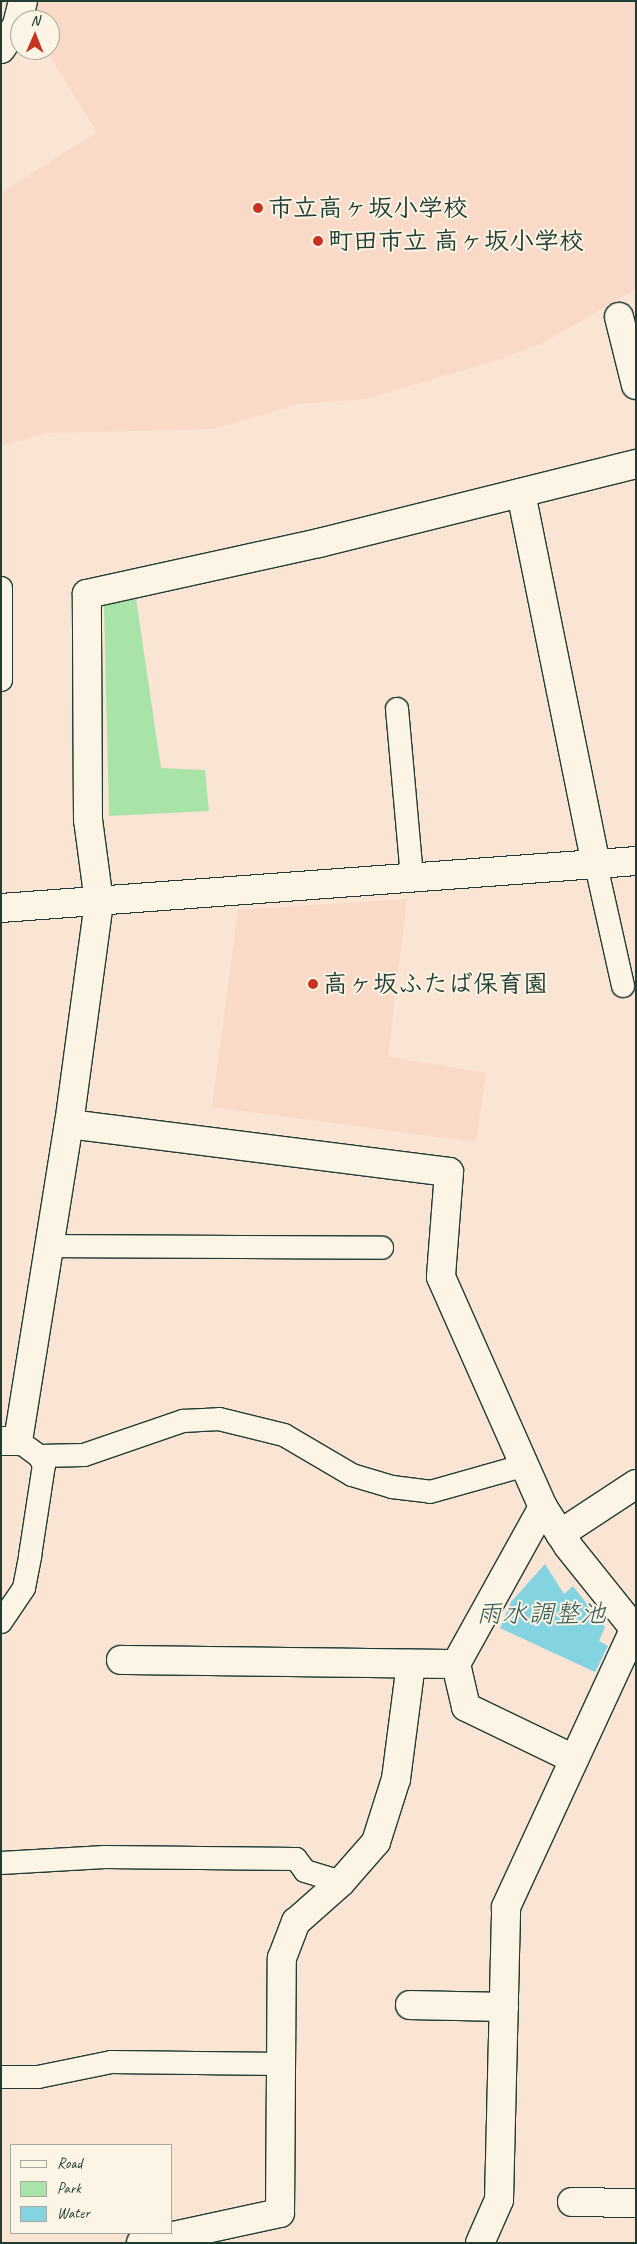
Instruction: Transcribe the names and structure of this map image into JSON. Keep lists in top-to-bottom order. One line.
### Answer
{"water":["雨水調整池"],"places":["市立高ヶ坂小学校","町田市立 高ヶ坂小学校","高ヶ坂ふたば保育園"],"legend":["Road","Park","Water"],"north":"top"}
